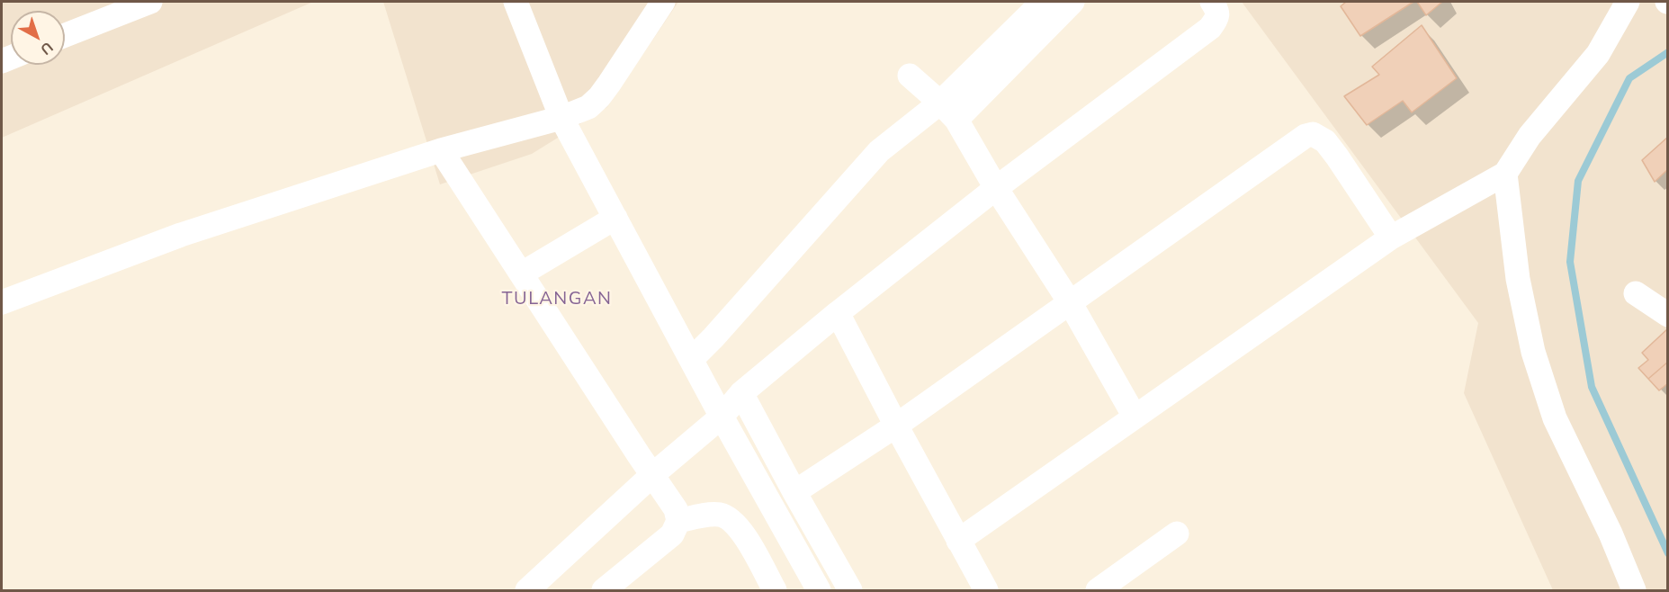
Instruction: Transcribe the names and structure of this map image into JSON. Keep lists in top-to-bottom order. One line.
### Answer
{"districts":["TULANGAN"],"north":"bottom right"}
